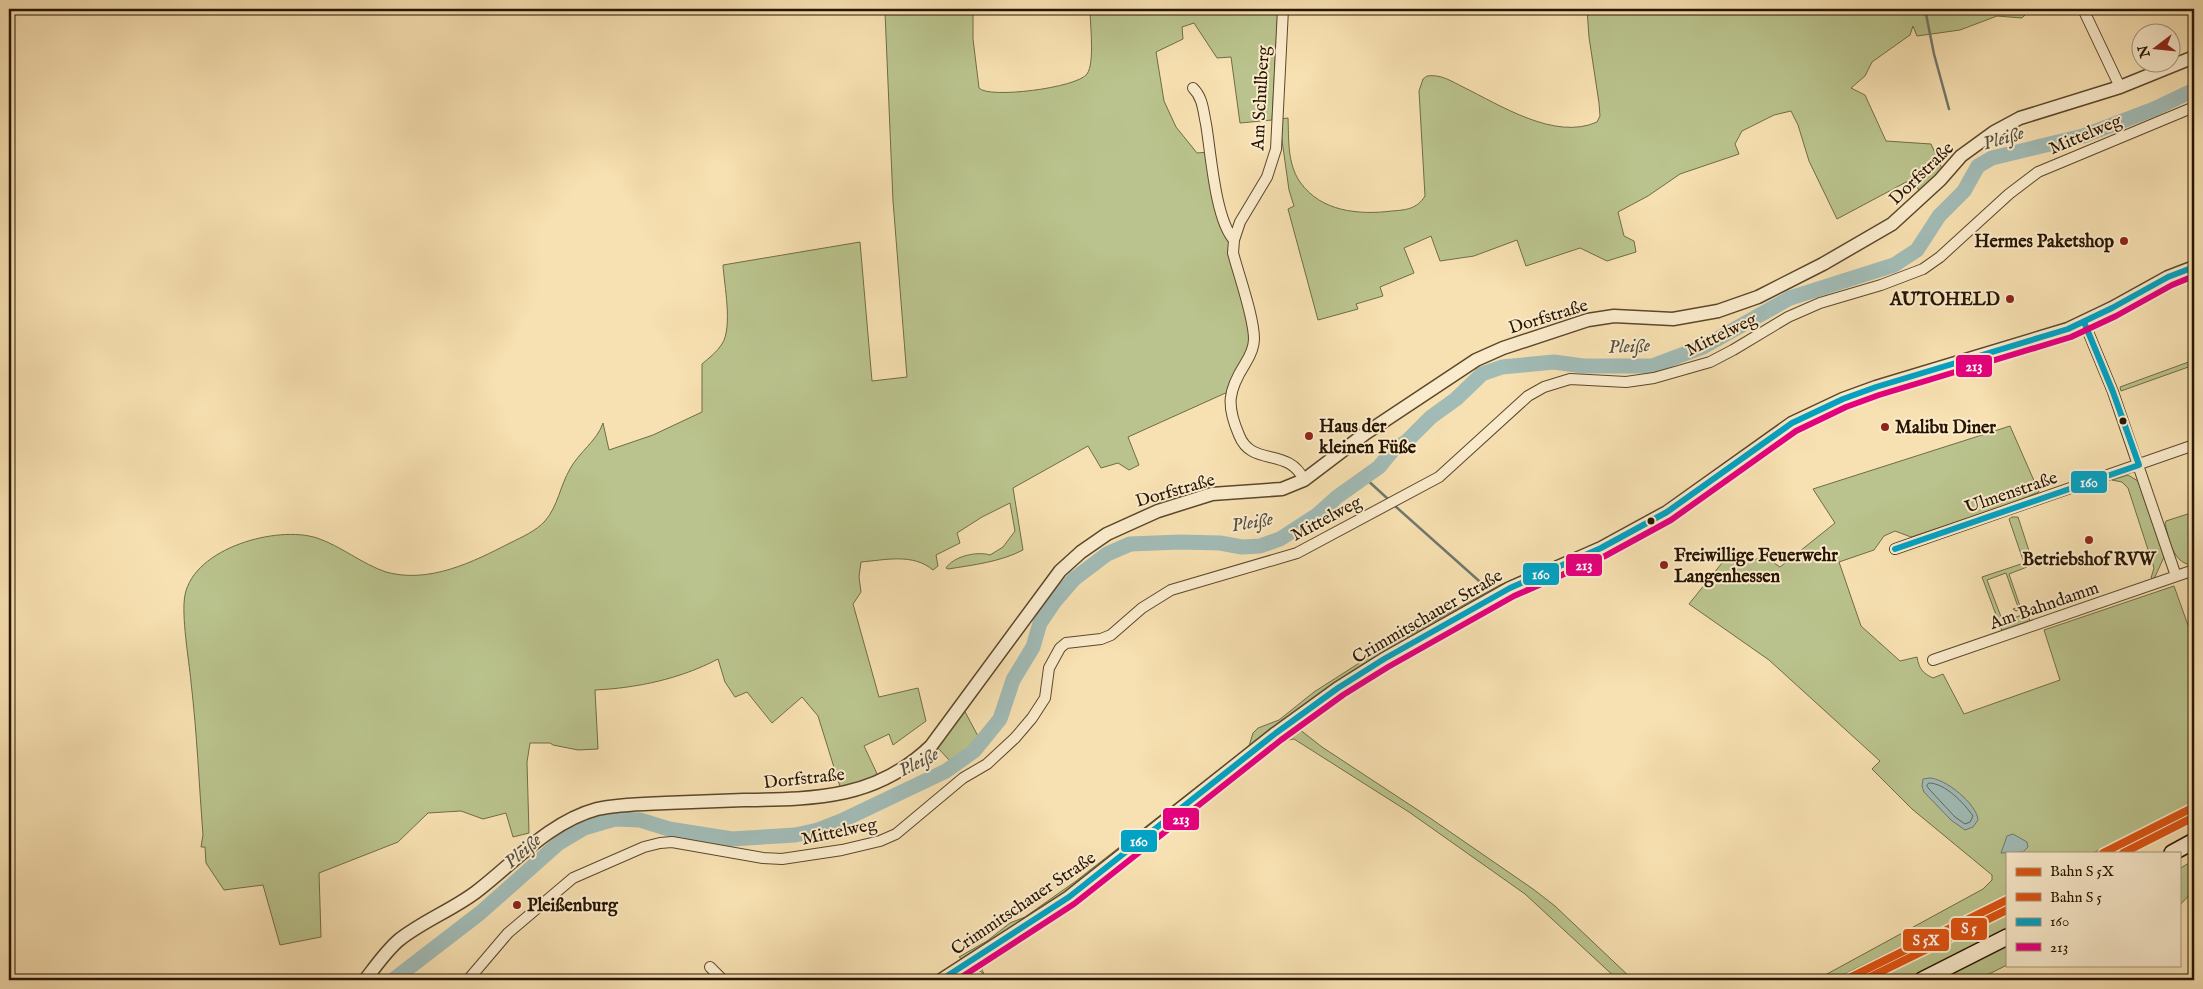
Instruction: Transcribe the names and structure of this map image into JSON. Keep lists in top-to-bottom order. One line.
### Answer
{"streets":{"street":["Am Schulberg","Mittelweg","Dorfstraße","Ulmenstraße","Am Bahndamm","Crimmitschauer Straße"]},"crossings":[["Am Schulberg","Dorfstraße"]],"water":["Pleiße"],"places":["Hermes Paketshop","AUTOHELD","Malibu Diner","Haus der kleinen Füße","Betriebshof RVW","Freiwillige Feuerwehr Langenhessen","Pleißenburg"],"lines":["transit line 160","transit line 213"],"legend":["Bahn S 5X","Bahn S 5","160","213"],"north":"left"}
